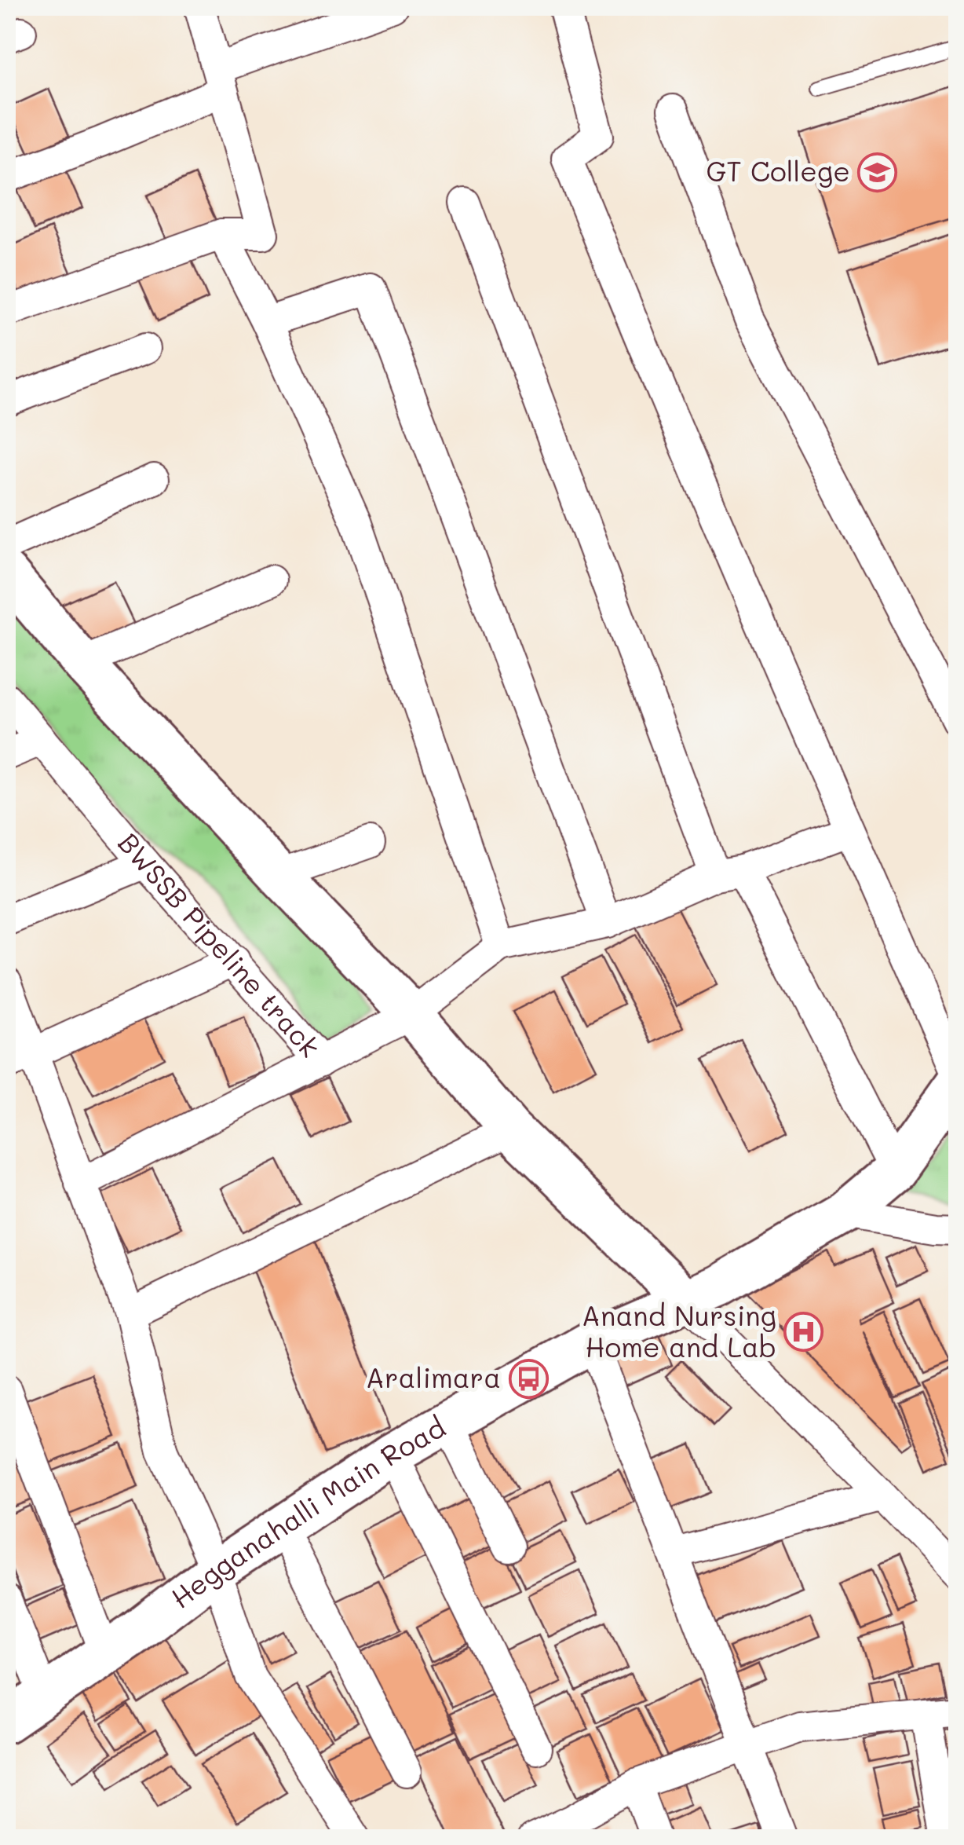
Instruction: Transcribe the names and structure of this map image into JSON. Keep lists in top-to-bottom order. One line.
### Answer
{"streets":{"main road":["Hegganahalli Main Road"],"street":["BWSSB Pipeline track"]},"places":{"school or university":["GT College"],"hospital":["Anand Nursing Home and Lab"],"bus stop":["Aralimara"]}}
